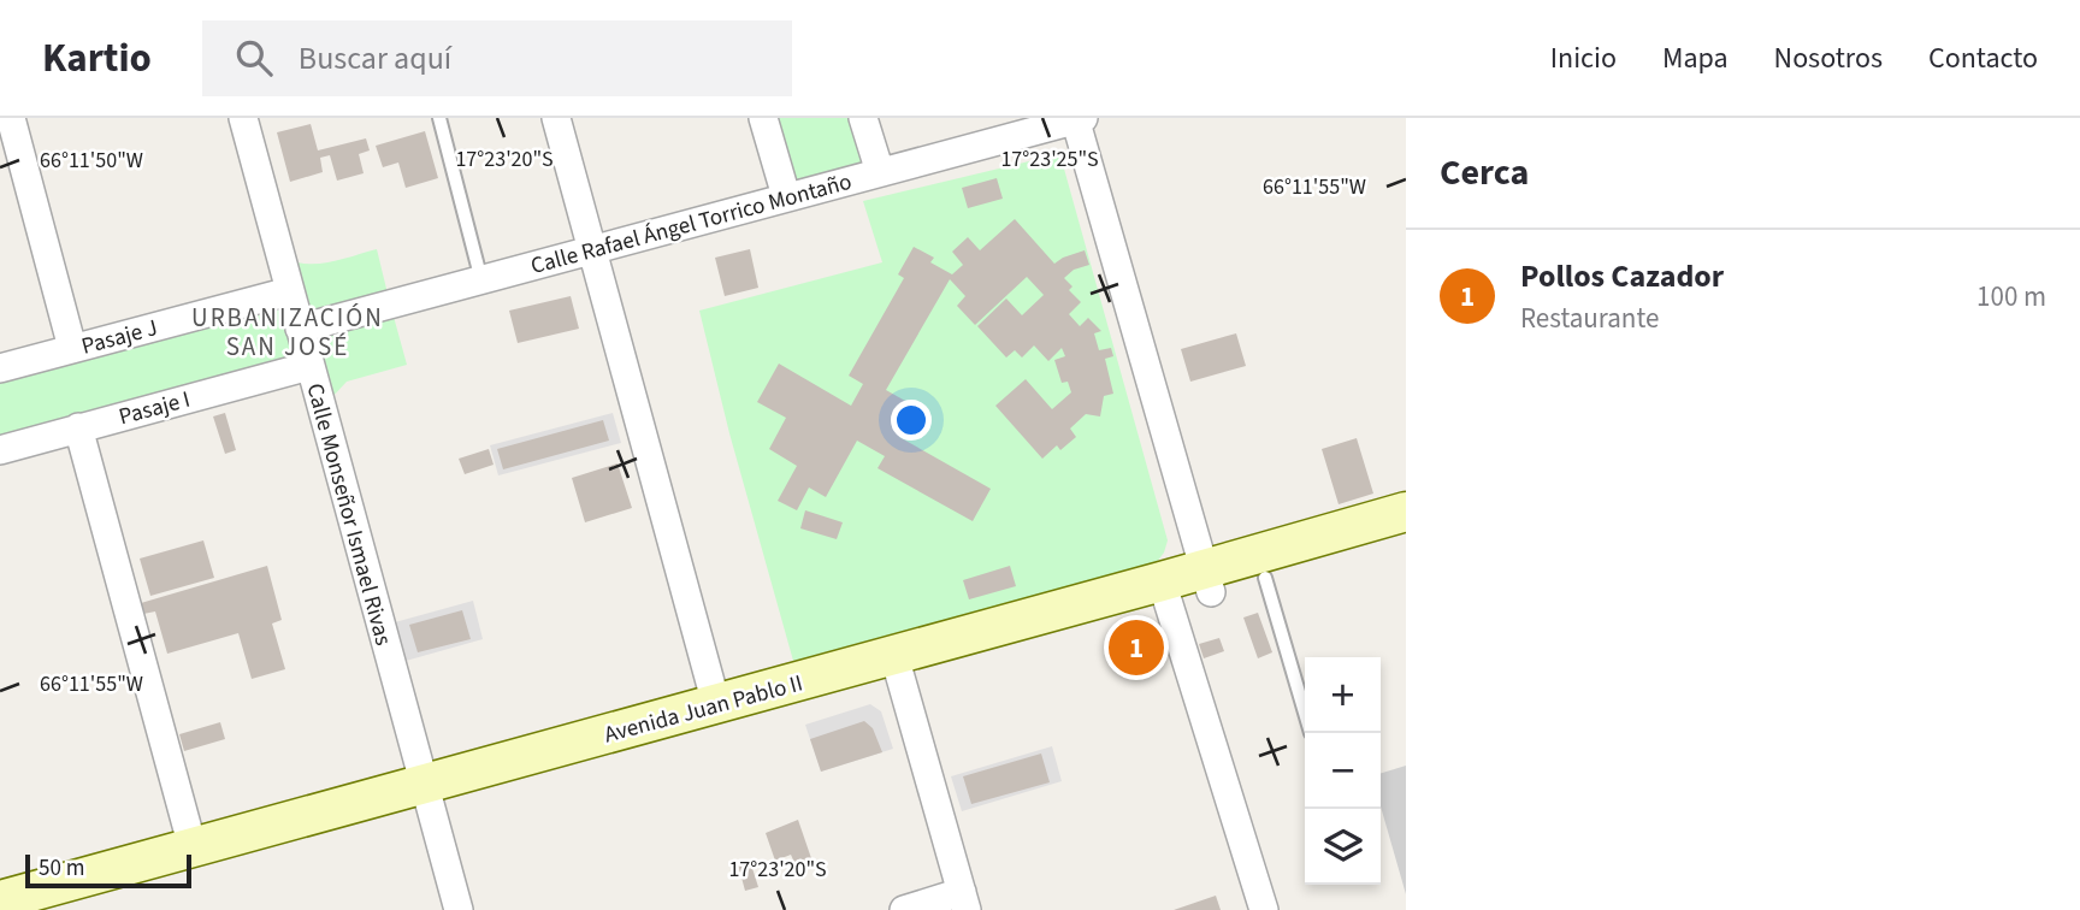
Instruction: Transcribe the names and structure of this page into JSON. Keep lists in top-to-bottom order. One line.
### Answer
{"streets":{"street":["Calle Rafael Ángel Torrico Montaño","Pasaje J","Pasaje I","Calle Monseñor Ismael Rivas","Avenida Juan Pablo II"]},"crossings":[["Calle Rafael Ángel Torrico Montaño","Calle Monseñor Ismael Rivas"],["Pasaje J","Calle Monseñor Ismael Rivas"],["Pasaje I","Calle Monseñor Ismael Rivas"],["Calle Monseñor Ismael Rivas","Avenida Juan Pablo II"]],"districts":["URBANIZACIÓN SAN JOSÉ"],"scale_bar":"50 m","page":{"header":"Kartio","search":"Buscar aquí","nav":["Inicio","Mapa","Nosotros","Contacto"],"heading":"Cerca","list":[{"mark":"1","name":"Pollos Cazador","note":"Restaurante","value":"100 m"}],"pins":"1","map_buttons":["+","−"],"scale":"50 m"},"coordinates":["17°23'20\"S","17°23'25\"S","66°11'50\"W","66°11'55\"W"]}
